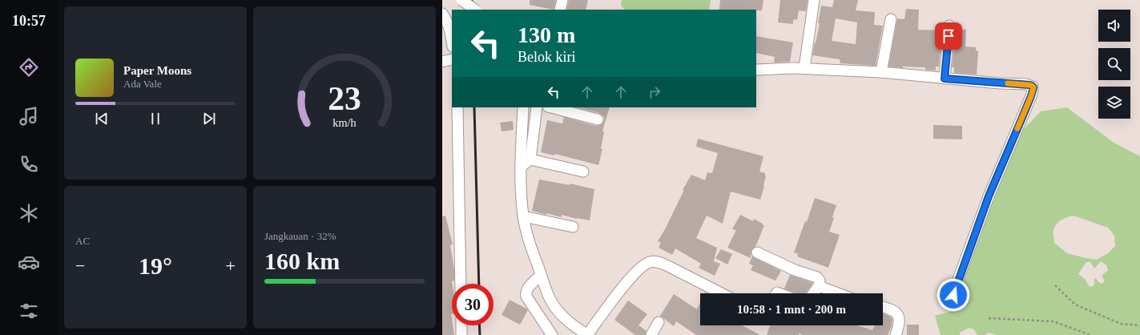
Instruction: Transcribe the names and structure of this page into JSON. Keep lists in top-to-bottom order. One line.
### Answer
{"page":{"tabs":"10:57","turn":["130 m","Belok kiri"],"song":["Paper Moons","Ada Vale"],"tile":["AC",["Jangkauan · 32%","160 km"]],"heat":["−","19°","+"],"limit":"30","trip":"10:58 · 1 mnt · 200 m","gauge":["23","km/h"]}}
